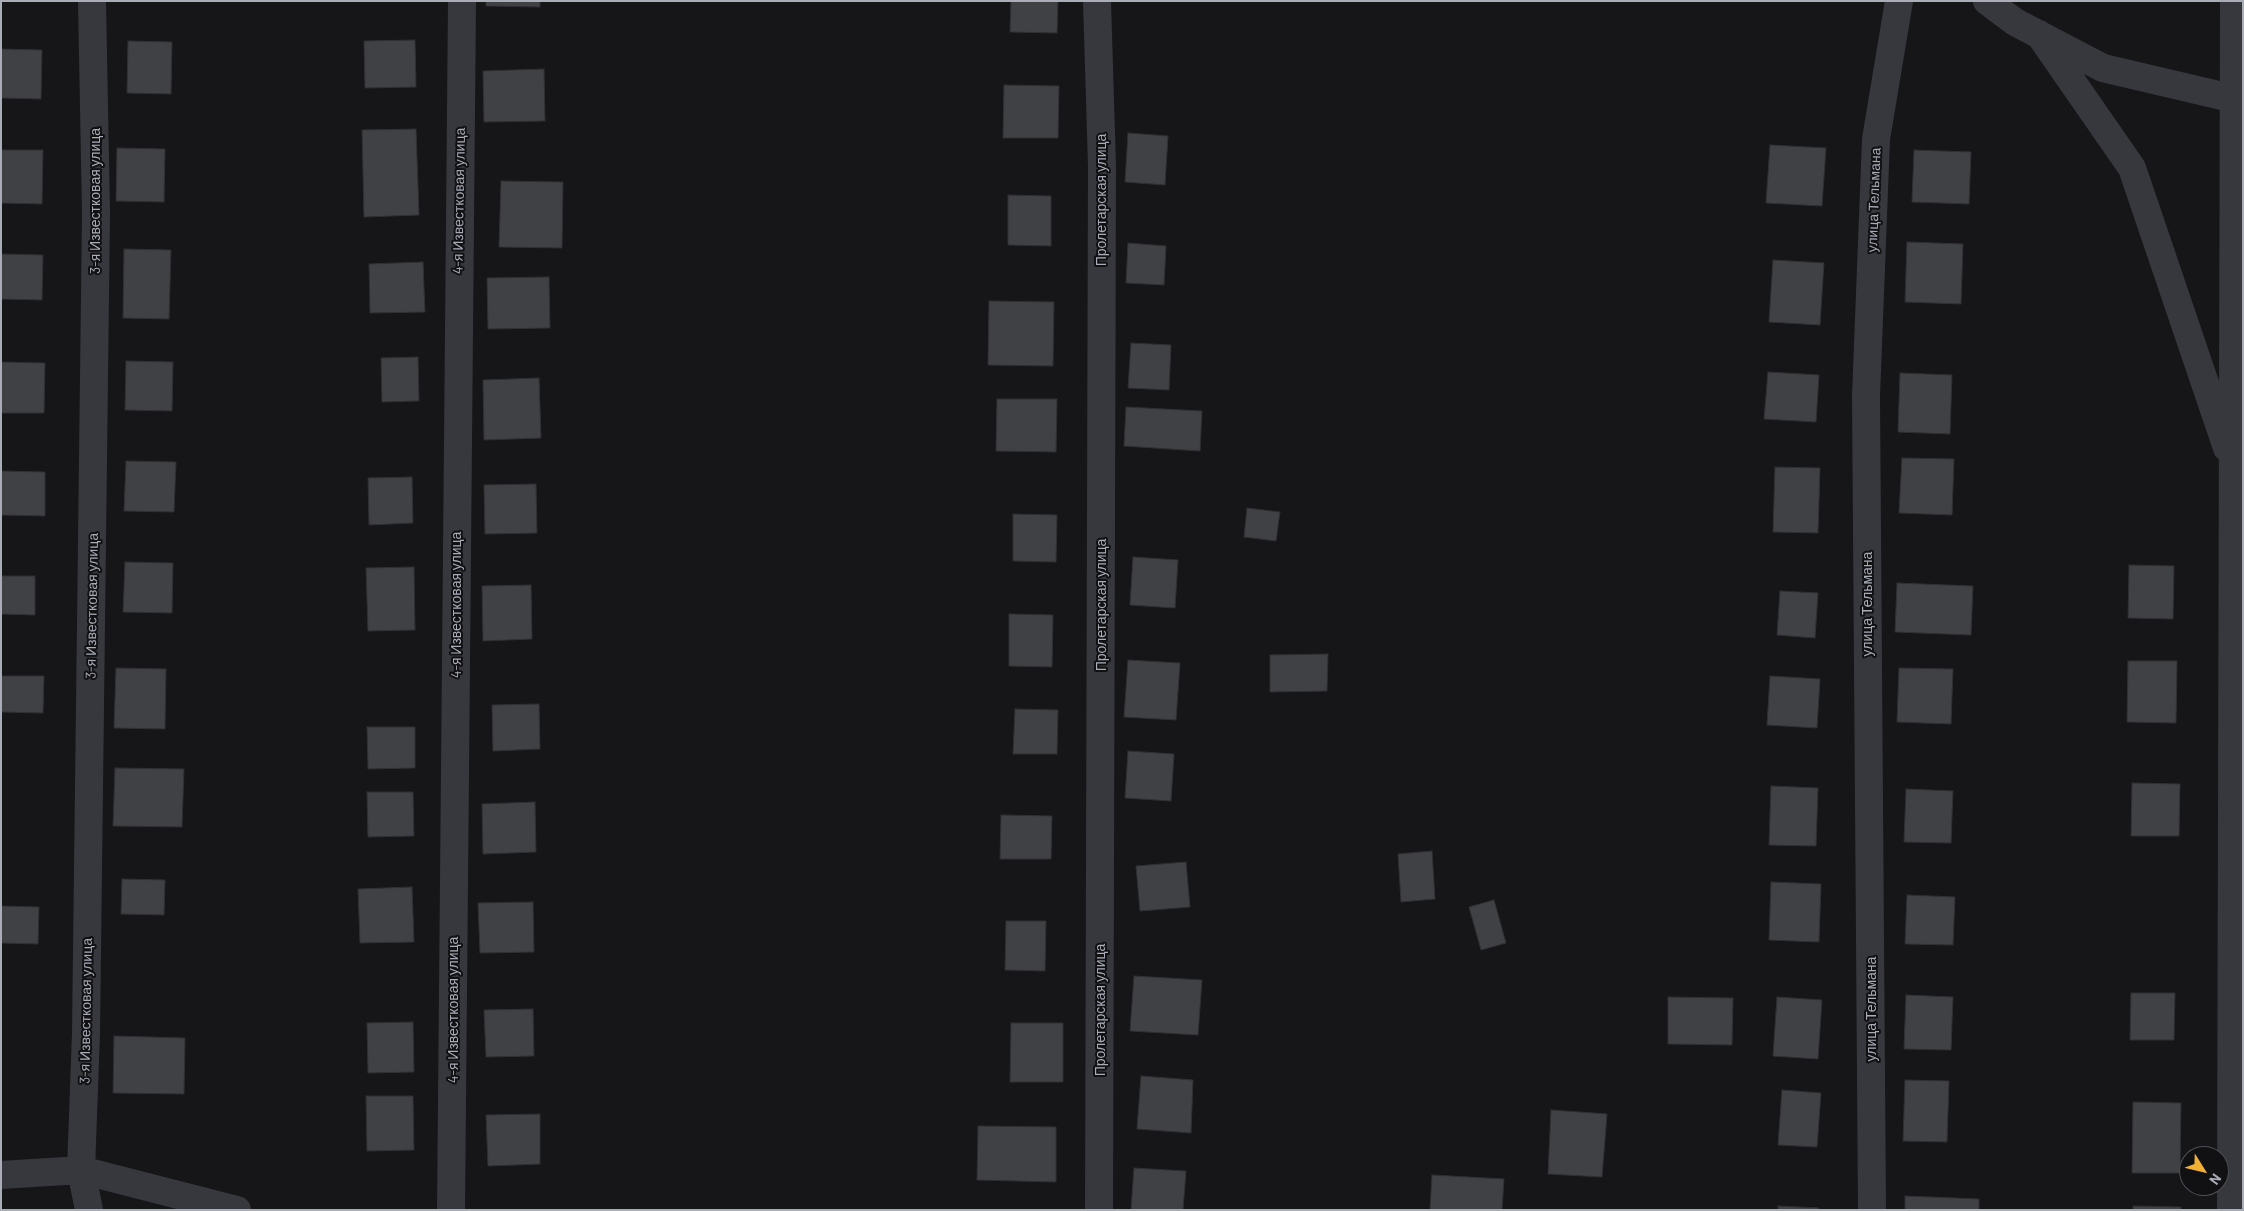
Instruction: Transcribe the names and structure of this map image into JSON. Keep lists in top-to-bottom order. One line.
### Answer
{"streets":{"street":["Пролетарская улица","улица Тельмана","3-я Известковая улица","4-я Известковая улица"]},"north":"bottom right"}
